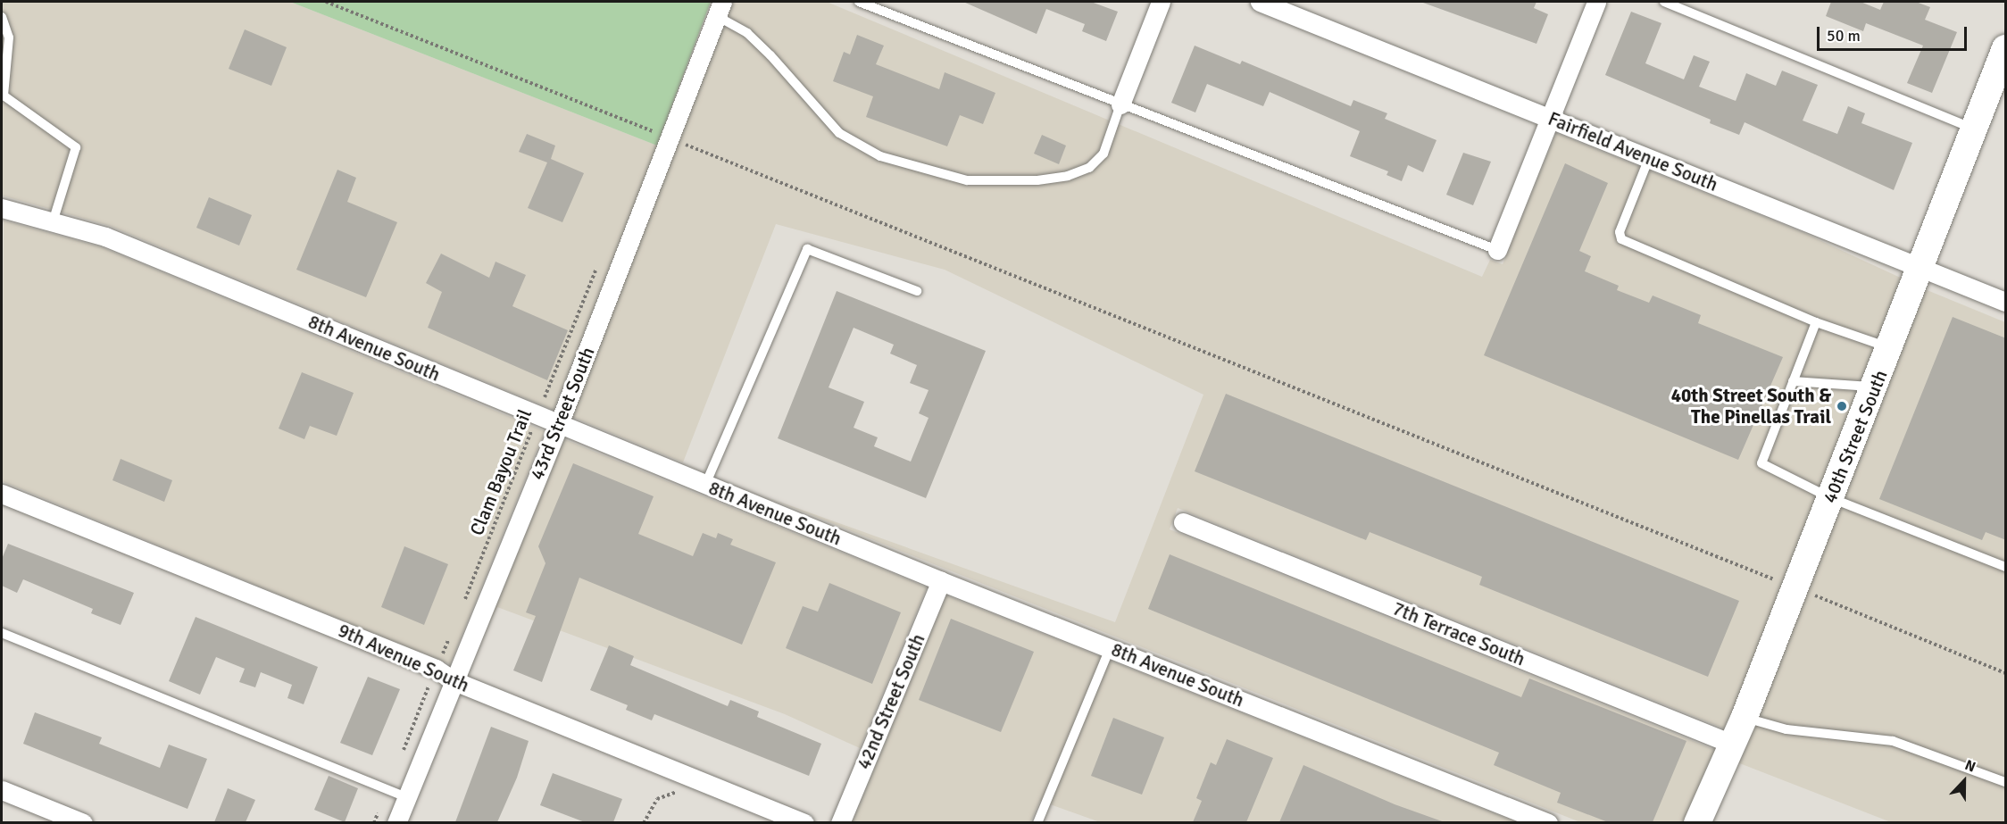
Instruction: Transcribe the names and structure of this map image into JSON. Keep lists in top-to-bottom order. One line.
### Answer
{"streets":{"street":["Fairfield Avenue South","8th Avenue South","43rd Street South","40th Street South","7th Terrace South","9th Avenue South","42nd Street South"],"path":["Clam Bayou Trail"]},"crossings":[["Fairfield Avenue South","40th Street South"],["8th Avenue South","43rd Street South"],["8th Avenue South","Clam Bayou Trail"],["8th Avenue South","42nd Street South"],["43rd Street South","9th Avenue South"],["40th Street South","7th Terrace South"]],"places":["40th Street South & The Pinellas Trail"],"scale_bar":"50 m","north":"top"}
